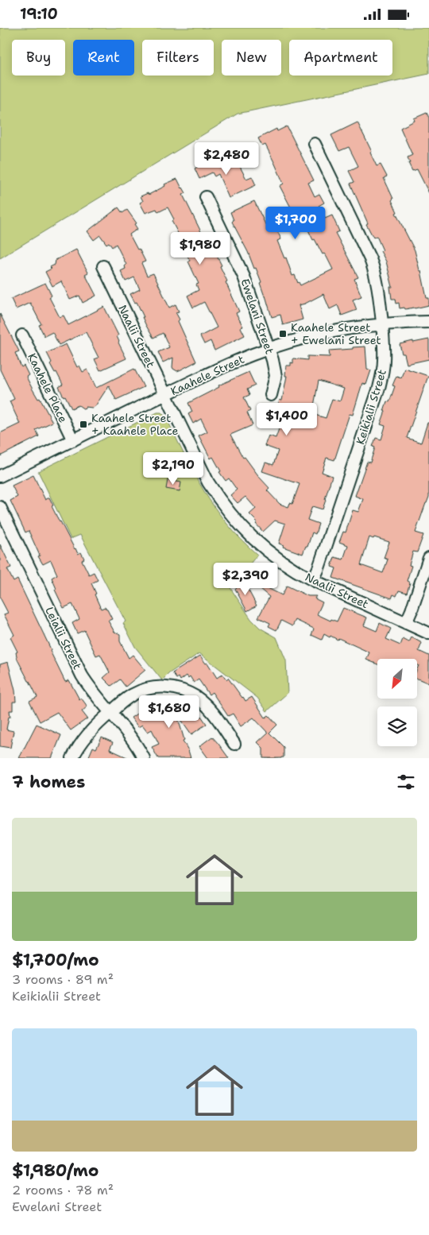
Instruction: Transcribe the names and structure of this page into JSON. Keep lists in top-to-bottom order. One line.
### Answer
{"streets":{"street":["Ewelani Street","Naalii Street","Kaahele Street","Kaahele Place","Keikialii Street","Leialii Street"]},"crossings":[["Ewelani Street","Kaahele Street"],["Naalii Street","Kaahele Street"],["Naalii Street","Keikialii Street"],["Kaahele Street","Kaahele Place"],["Kaahele Street","Keikialii Street"]],"places":{"transit":["Kaahele Street + Ewelani Street","Kaahele Street + Kaahele Place"]},"north":"bottom left","page":{"status":"19:10","chip":["Buy","Rent","Filters","New","Apartment"],"price":["$2,480","$1,700","$1,980","$1,400","$2,190","$2,390","$1,680"],"heading":"7 homes","list":[{"name":"$1,700/mo","note":"3 rooms · 89 m² · Keikialii Street"},{"name":"$1,980/mo","note":"2 rooms · 78 m² · Ewelani Street"}]}}
